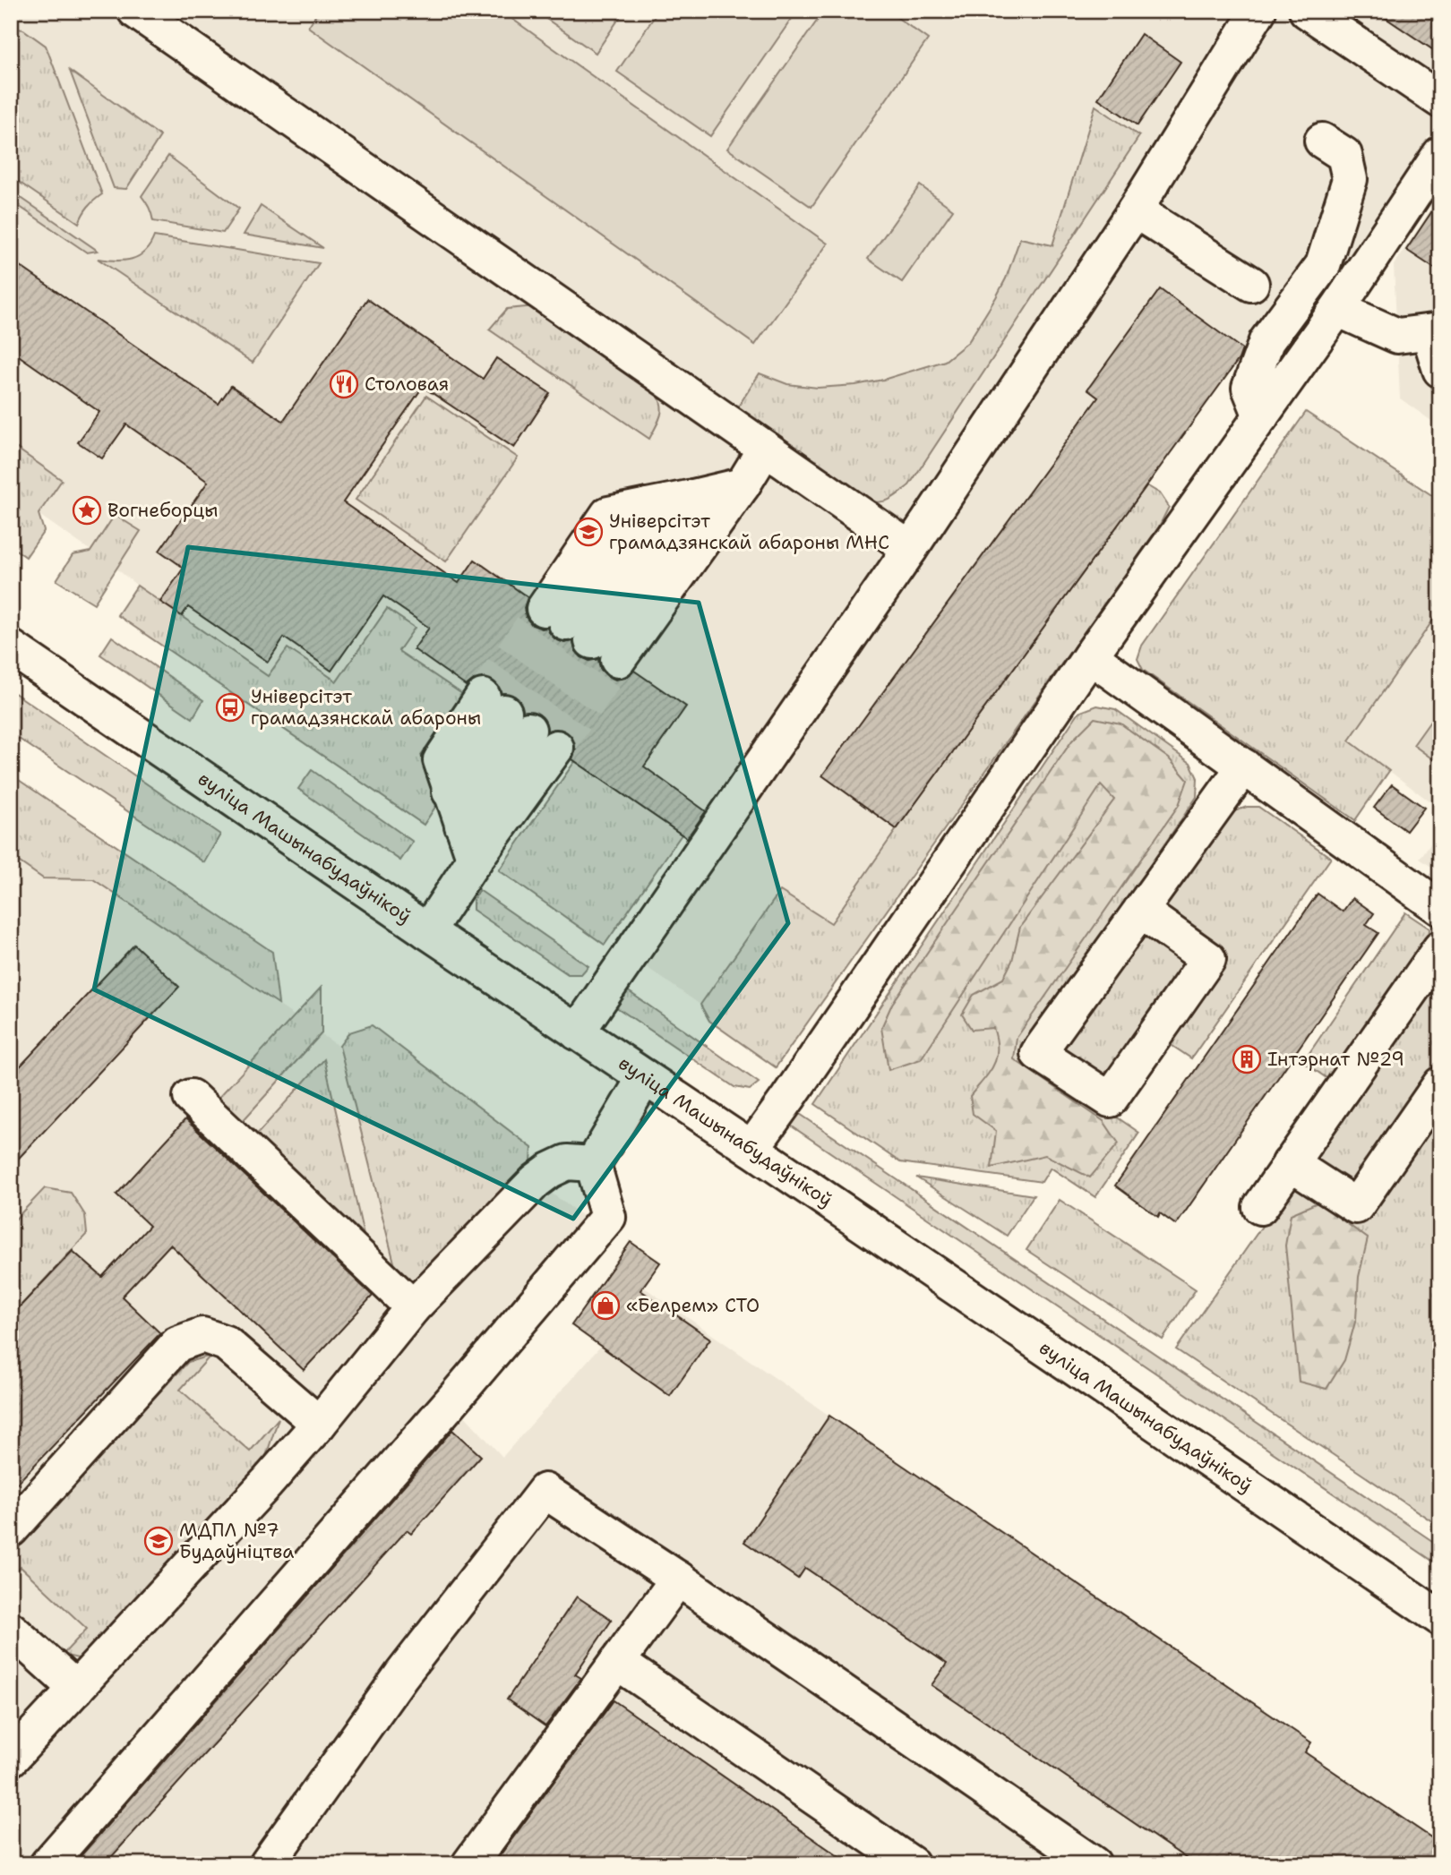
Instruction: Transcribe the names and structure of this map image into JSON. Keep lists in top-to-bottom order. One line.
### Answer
{"streets":{"main road":["вуліца Машынабудаўнікоў"]},"places":{"restaurant":["Столовая"],"place":["Вогнеборцы"],"school or university":["Універсітэт грамадзянскай абароны МНС","МДПЛ №7 Будаўніцтва"],"bus stop":["Універсітэт грамадзянскай абароны"],"building":["Інтэрнат №29"],"shop":["«Белрем» СТО"]}}
